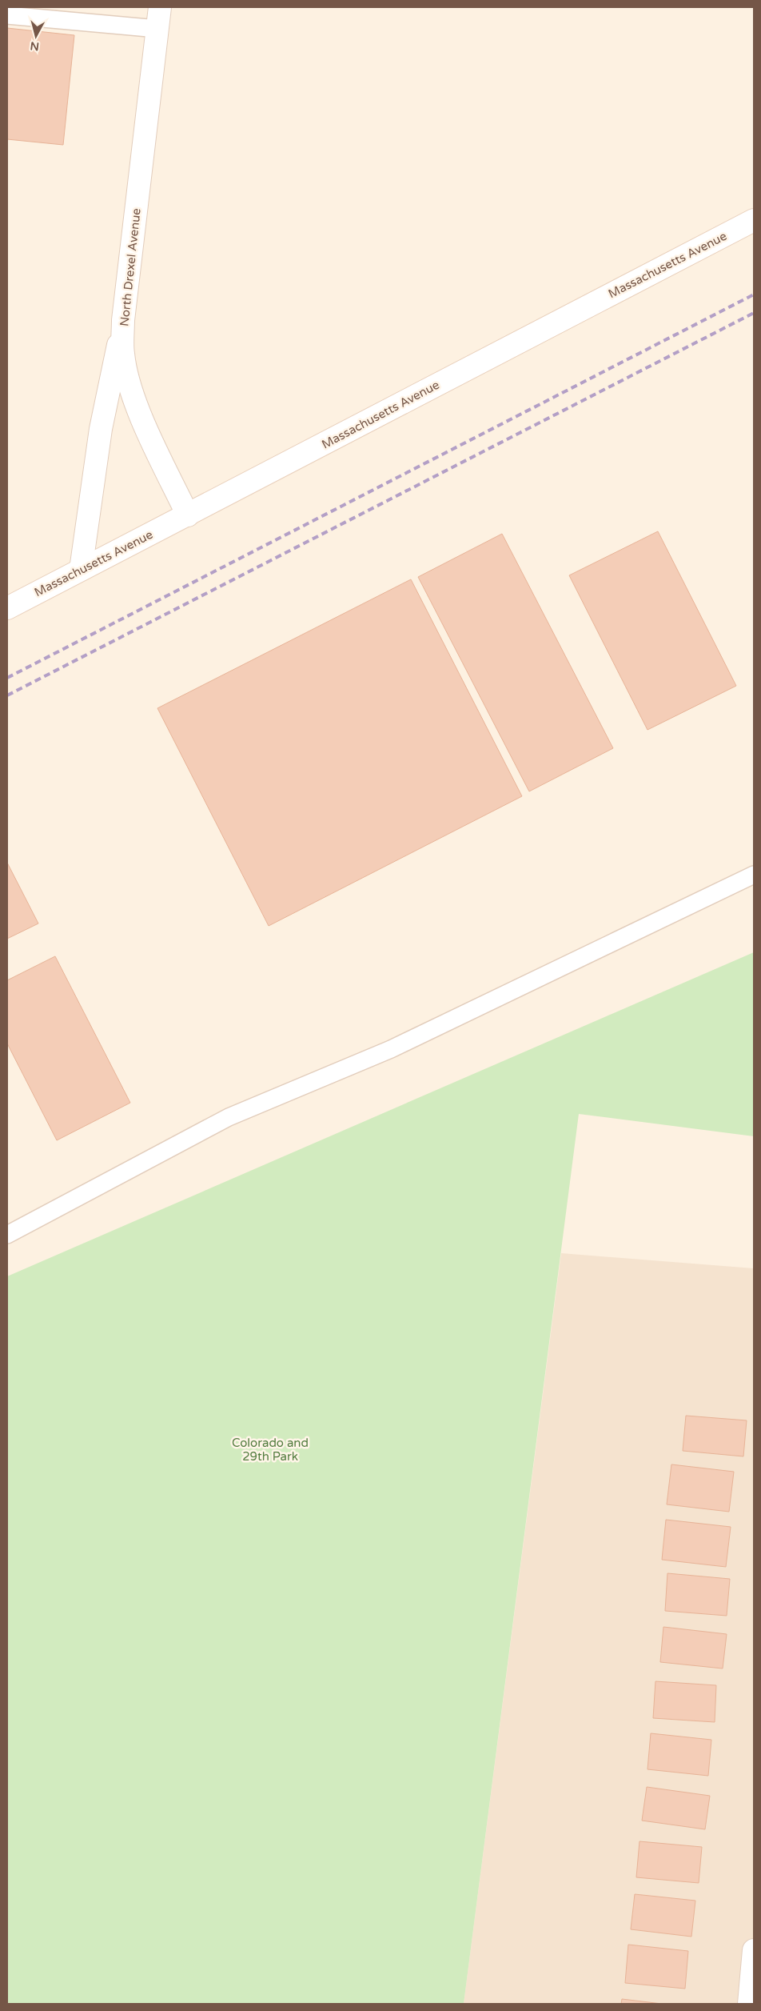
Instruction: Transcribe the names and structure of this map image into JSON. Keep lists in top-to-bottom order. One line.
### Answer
{"streets":{"main road":["Massachusetts Avenue","North Drexel Avenue"]},"crossings":[["Massachusetts Avenue","North Drexel Avenue"]],"parks":["Colorado and 29th Park"],"north":"bottom"}
